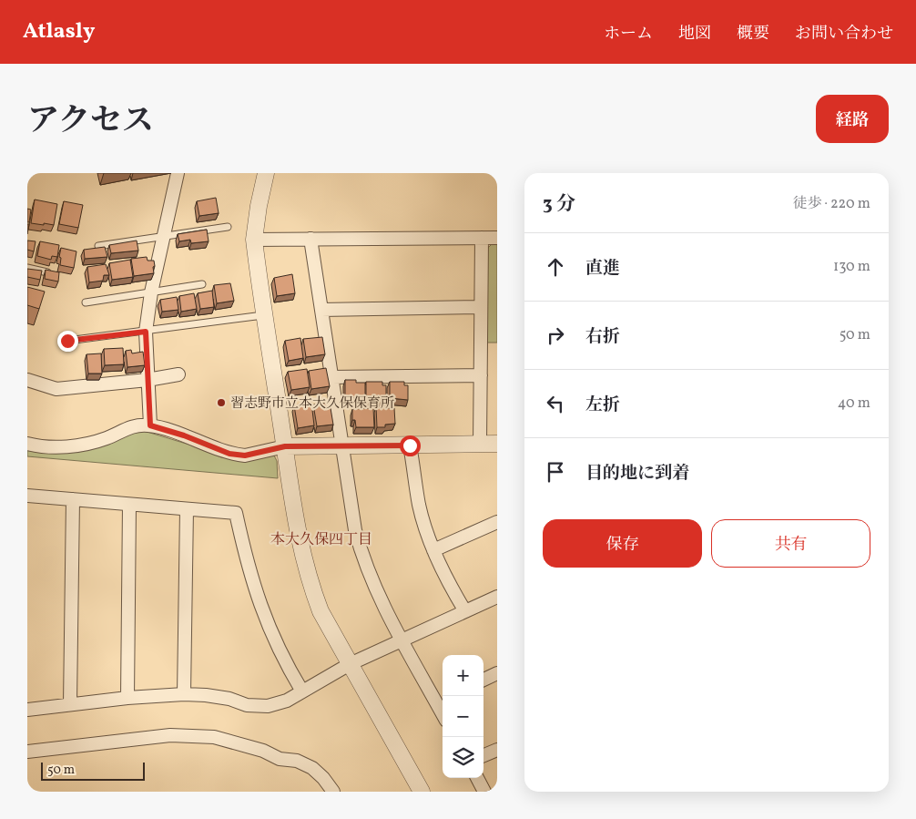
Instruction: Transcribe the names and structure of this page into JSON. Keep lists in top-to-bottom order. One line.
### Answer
{"districts":["本大久保四丁目"],"places":["習志野市立本大久保保育所"],"scale_bar":"50 m","page":{"header":"Atlasly","nav":["ホーム","地図","概要","お問い合わせ"],"title":"アクセス","buttons":["経路",["保存","共有"]],"heading":["3 分","徒歩 · 220 m"],"list":[["直進","130 m"],["右折","50 m"],["左折","40 m"],"目的地に到着"],"map_buttons":["+","−"],"scale":"50 m"}}
